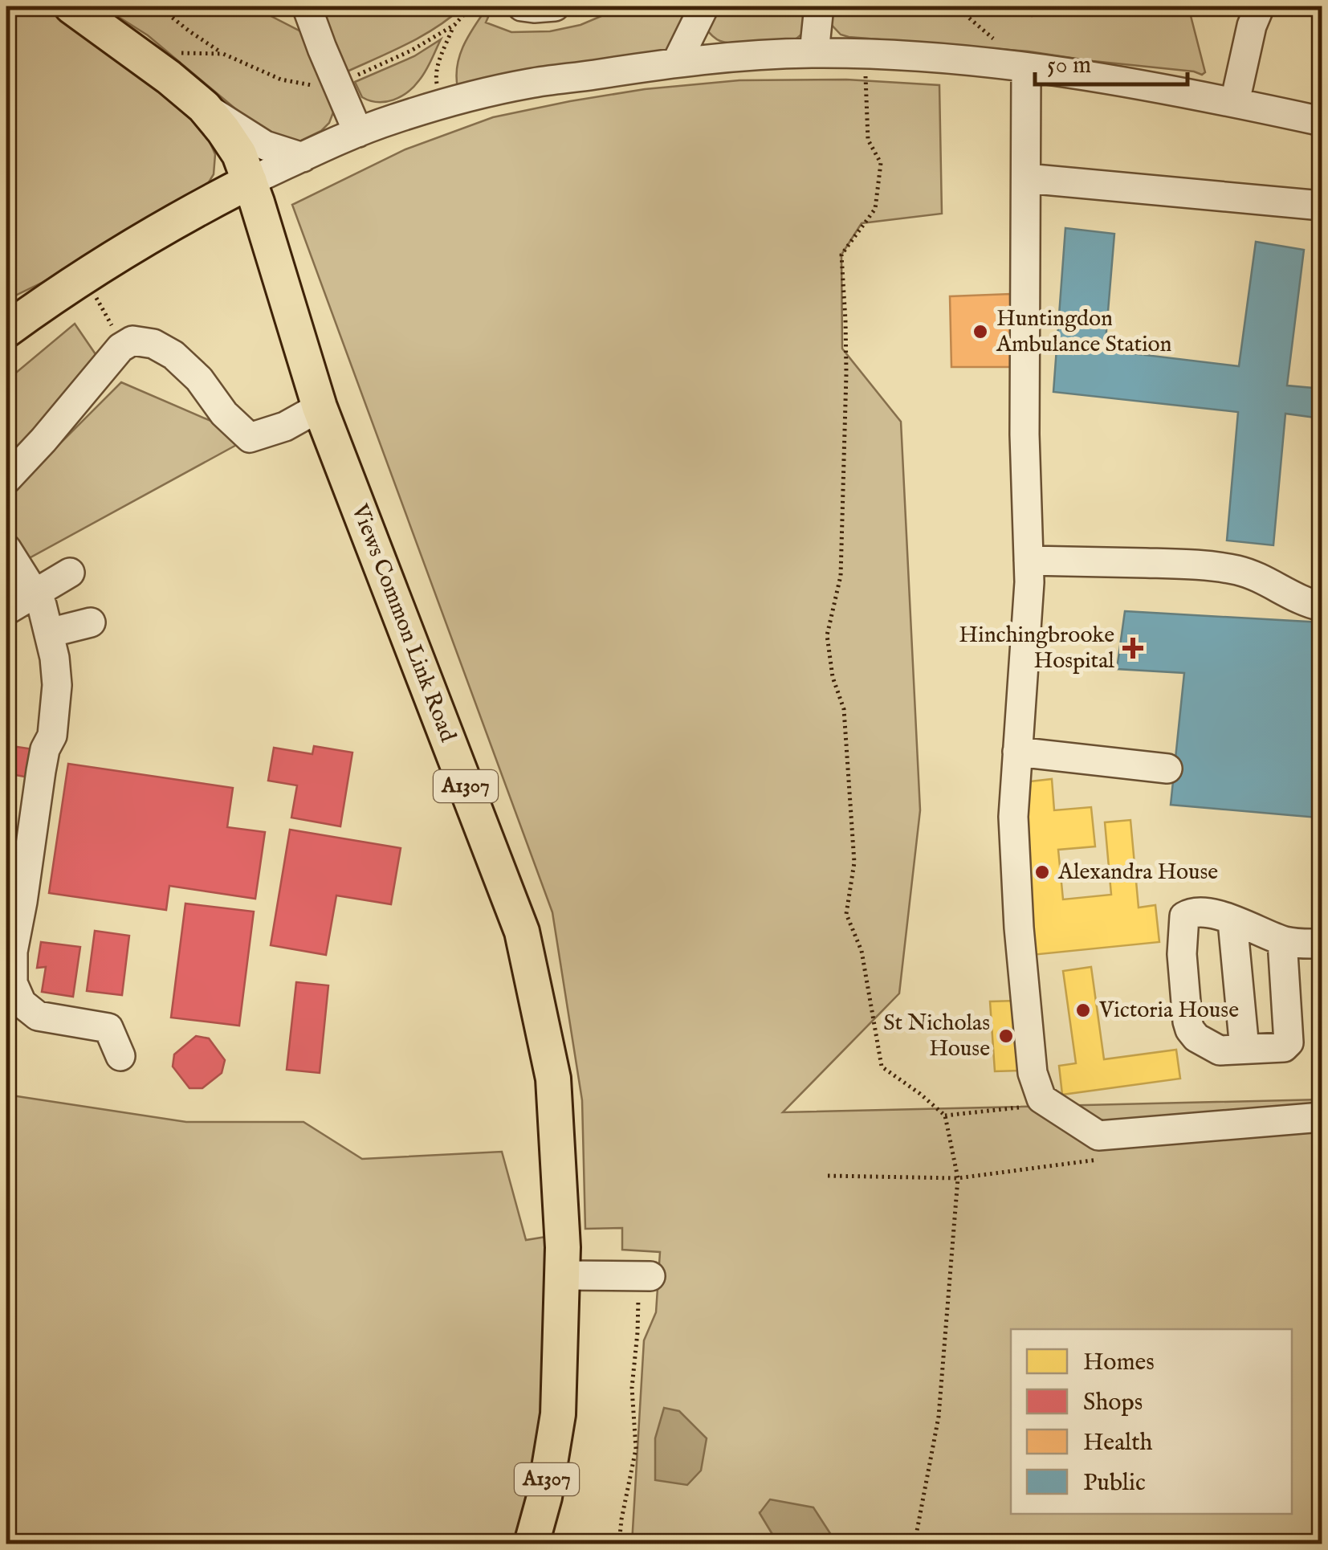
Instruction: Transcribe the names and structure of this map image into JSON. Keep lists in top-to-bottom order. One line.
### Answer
{"streets":{"main road":["Views Common Link Road","A1307"]},"crossings":[["Views Common Link Road","A1307"]],"places":{"other":["Huntingdon Ambulance Station","Alexandra House","Victoria House","St Nicholas House"],"health":["Hinchingbrooke Hospital"]},"legend":["Homes","Shops","Health","Public"],"scale_bar":"50 m"}
